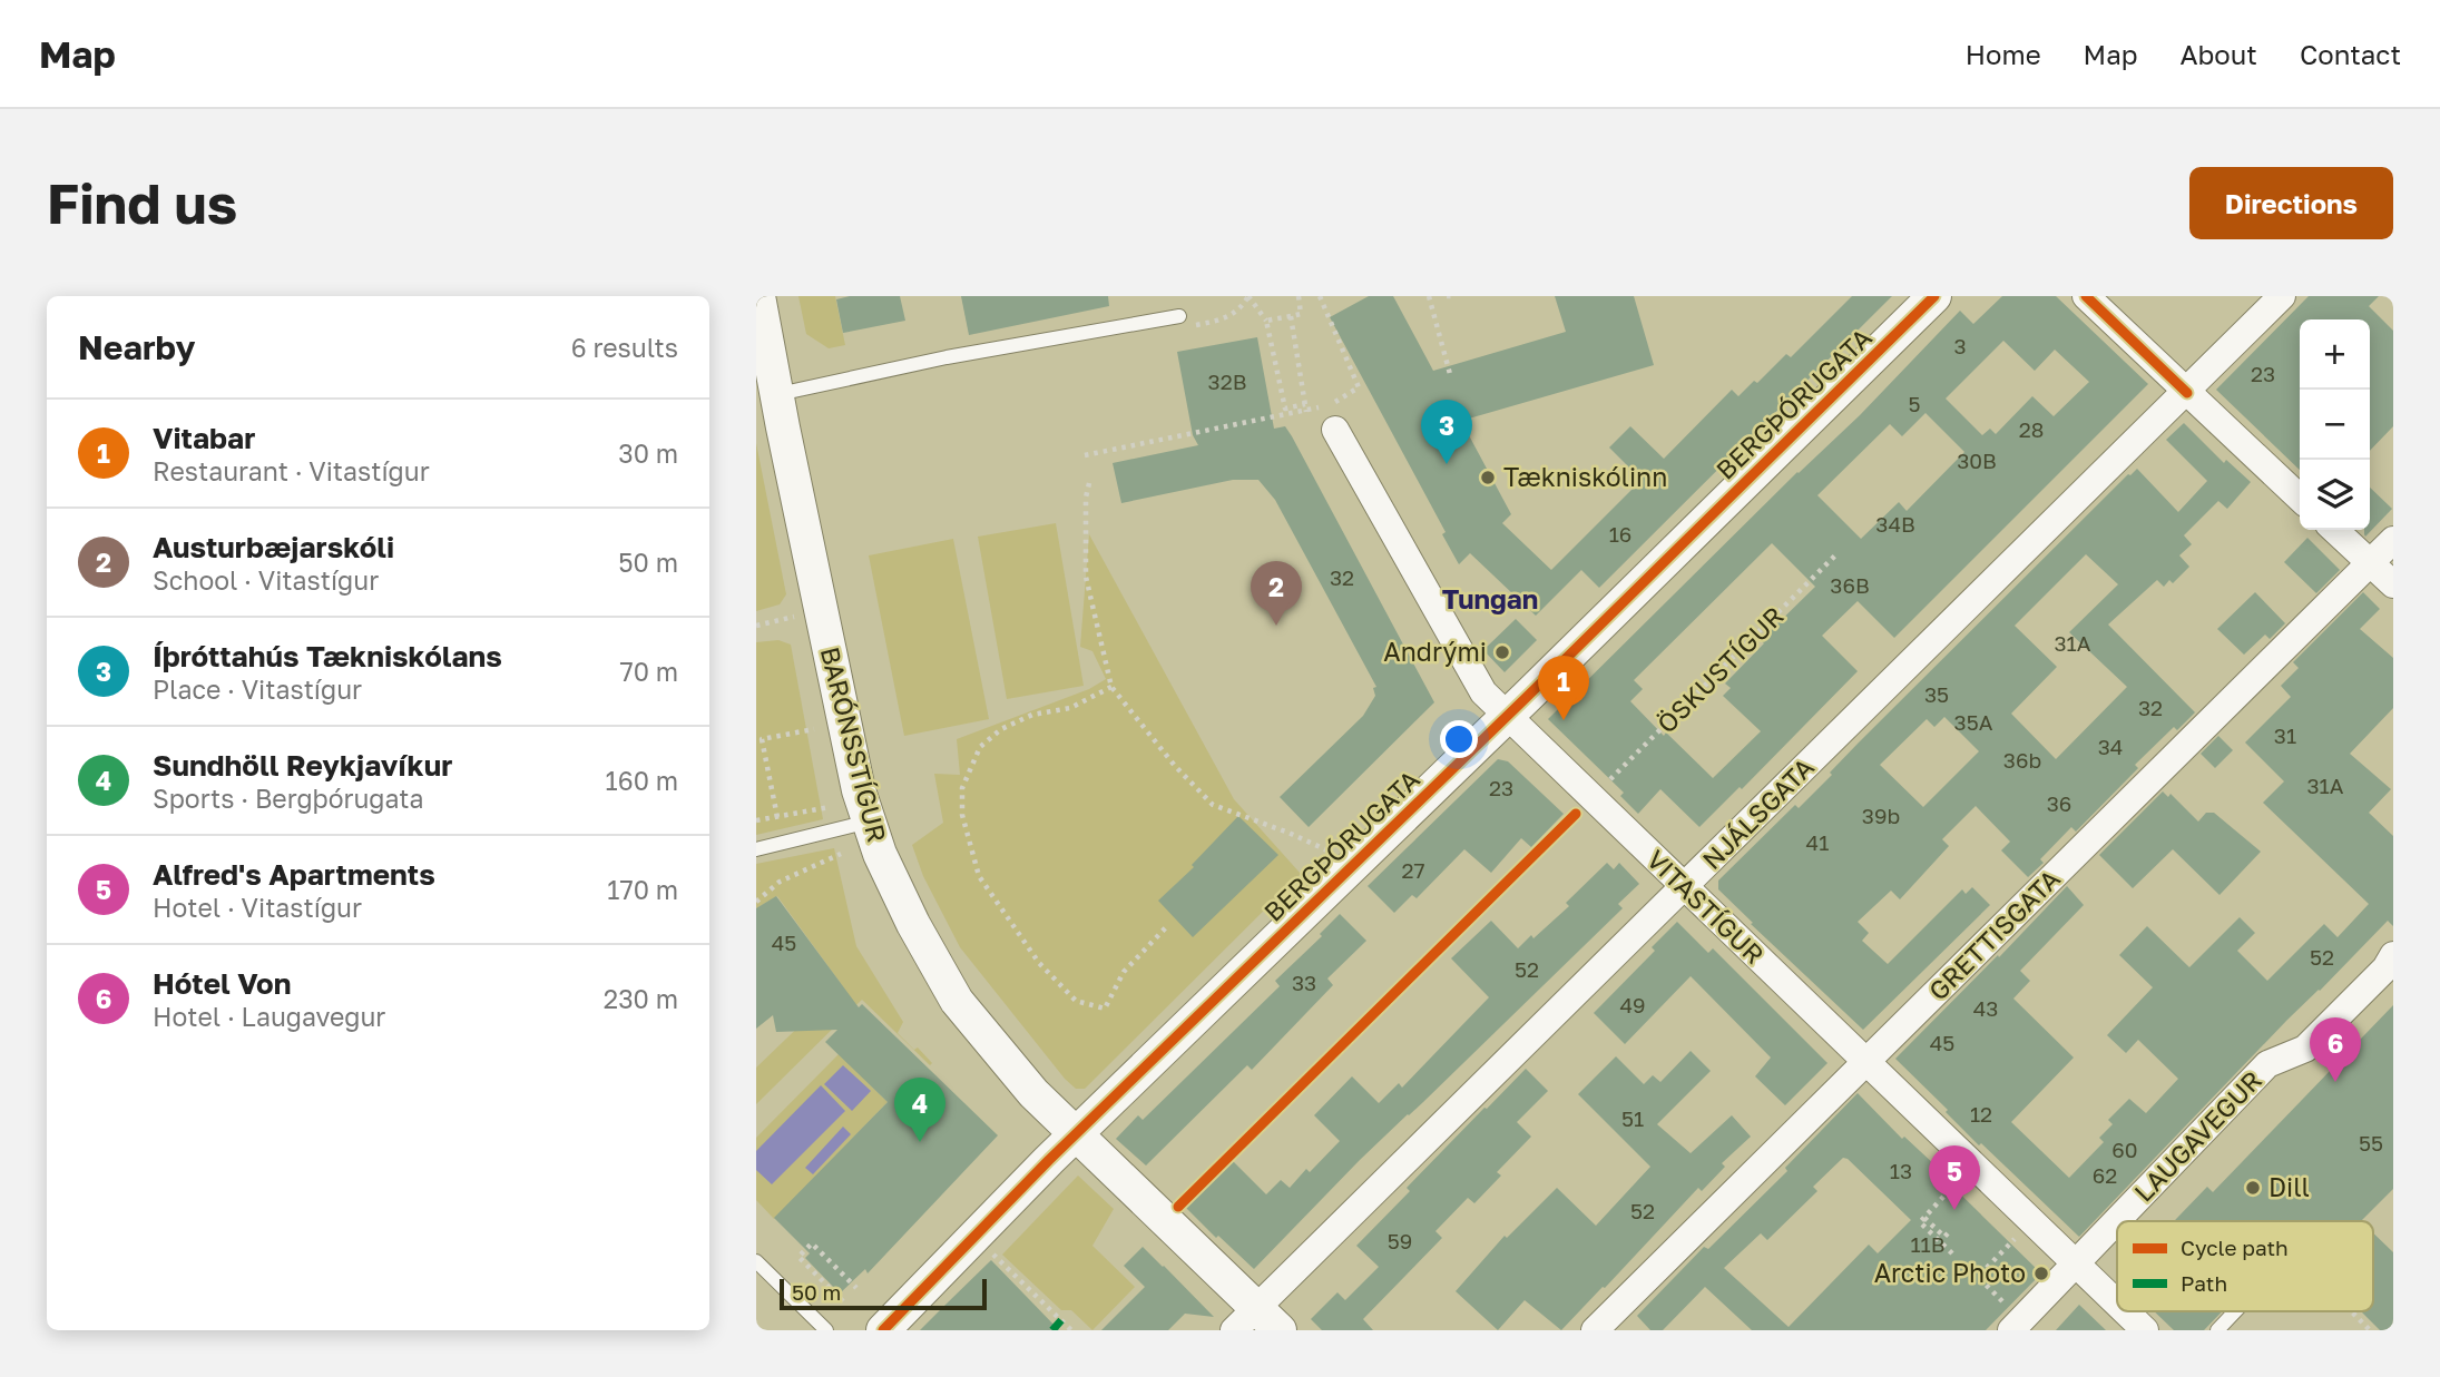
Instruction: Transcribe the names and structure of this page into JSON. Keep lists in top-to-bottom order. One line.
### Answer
{"streets":{"street":["BERGÞÓRUGATA","BARÓNSSTÍGUR","NJÁLSGATA","VITASTÍGUR","GRETTISGATA","LAUGAVEGUR"],"path":["ÖSKUSTÍGUR"]},"crossings":[["BERGÞÓRUGATA","BARÓNSSTÍGUR"],["BERGÞÓRUGATA","VITASTÍGUR"],["BARÓNSSTÍGUR","NJÁLSGATA"],["NJÁLSGATA","VITASTÍGUR"],["VITASTÍGUR","GRETTISGATA"],["VITASTÍGUR","LAUGAVEGUR"]],"districts":["Tungan"],"places":["Tækniskólinn","Andrými","Dill","Arctic Photo"],"house_numbers":["3","23","32B","5","28","30B","34B","16","32","36B","31A","35","32","35A","31","34","36b","31A","23","36","39b","41","27","45","52","52","33","49","43","45","12","51","55","60","13","62","52","59","11B"],"legend":["Cycle path","Path"],"scale_bar":"50 m","page":{"header":"Map","nav":["Home","Map","About","Contact"],"buttons":"Directions","title":"Find us","heading":["Nearby","6 results"],"map_buttons":["+","−"],"list":[{"mark":"1","name":"Vitabar","note":"Restaurant · Vitastígur","value":"30 m"},{"mark":"2","name":"Austurbæjarskóli","note":"School · Vitastígur","value":"50 m"},{"mark":"3","name":"Íþróttahús Tækniskólans","note":"Place · Vitastígur","value":"70 m"},{"mark":"4","name":"Sundhöll Reykjavíkur","note":"Sports · Bergþórugata","value":"160 m"},{"mark":"5","name":"Alfred's Apartments","note":"Hotel · Vitastígur","value":"170 m"},{"mark":"6","name":"Hótel Von","note":"Hotel · Laugavegur","value":"230 m"}],"pins":["3","2","1","6","4","5"],"scale":"50 m"}}
